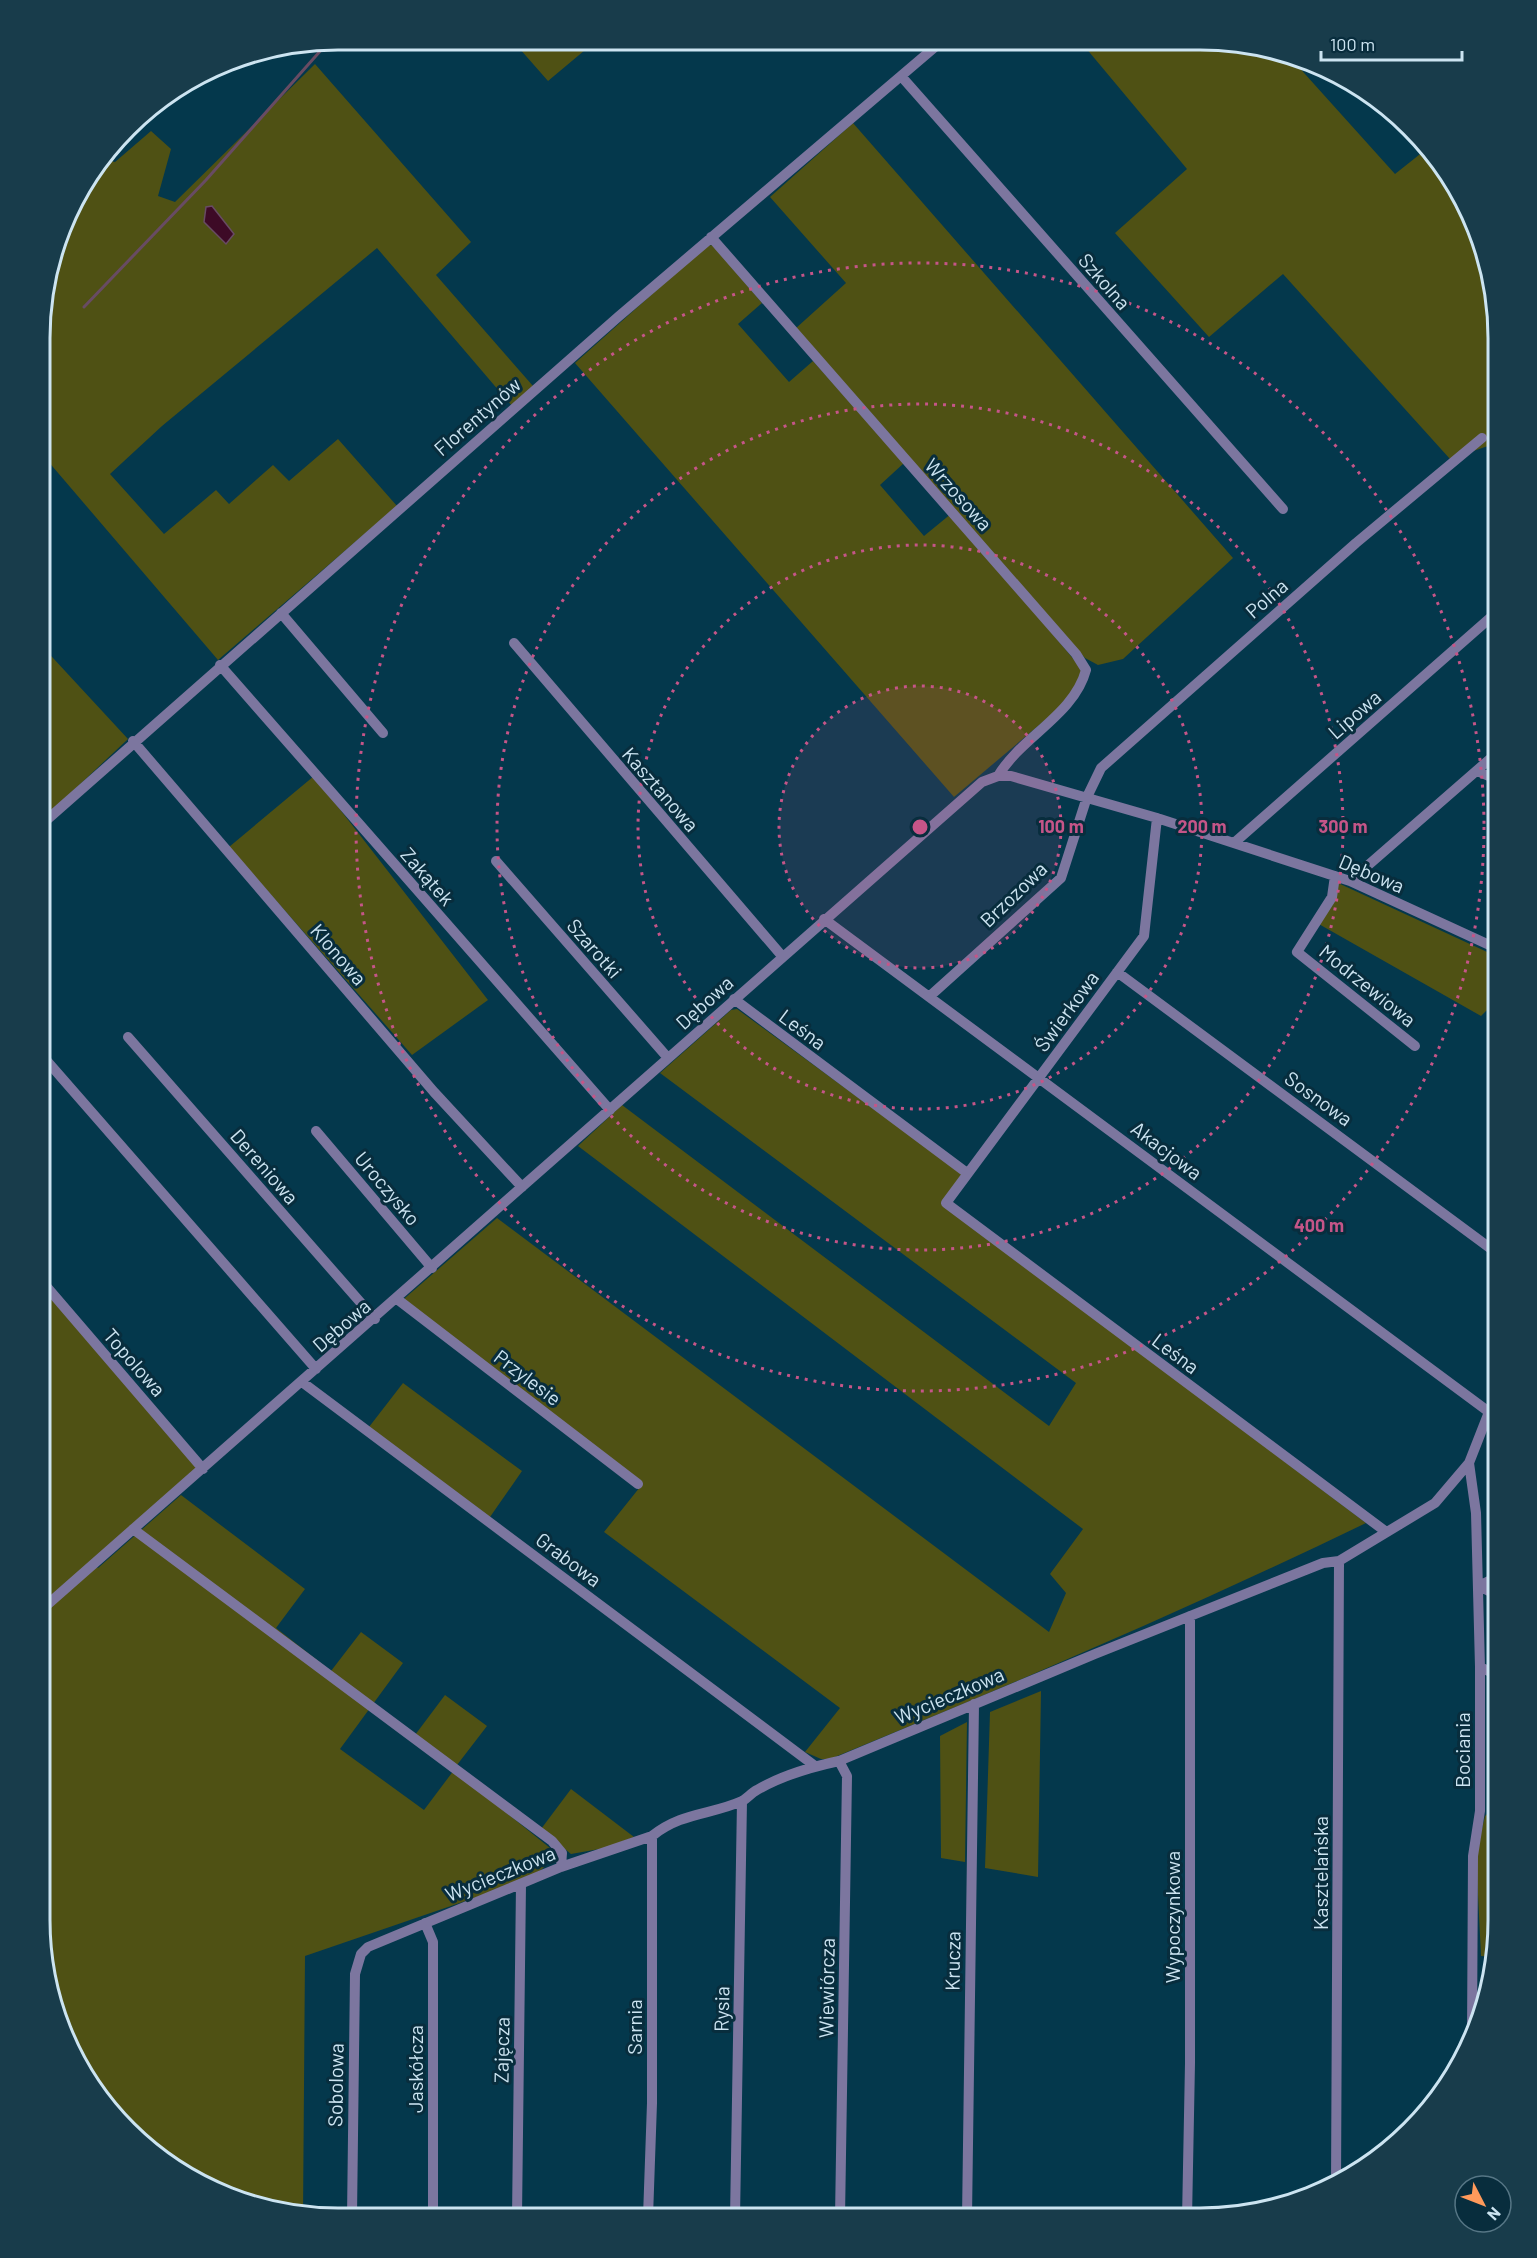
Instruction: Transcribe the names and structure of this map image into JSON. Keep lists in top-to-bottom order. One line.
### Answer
{"streets":{"street":["Szkolna","Florentynów","Wrzosowa","Polna","Lipowa","Kasztanowa","Dębowa","Zakątek","Brzozowa","Szarotki","Klonowa","Modrzewiowa","Świerkowa","Leśna","Sosnowa","Akacjowa","Dereniowa","Uroczysko","Topolowa","Przylesie","Grabowa","Wycieczkowa","Bociania","Kasztelańska","Wypoczynkowa","Krucza","Wiewiórcza","Rysia","Sarnia","Zajęcza","Jaskółcza","Sobolowa"]},"crossings":[["Szkolna","Florentynów"],["Florentynów","Wrzosowa"],["Florentynów","Zakątek"],["Florentynów","Klonowa"],["Wrzosowa","Dębowa"],["Polna","Dębowa"],["Polna","Brzozowa"],["Lipowa","Dębowa"],["Kasztanowa","Dębowa"],["Dębowa","Zakątek"],["Dębowa","Brzozowa"],["Dębowa","Szarotki"],["Dębowa","Klonowa"],["Dębowa","Modrzewiowa"],["Dębowa","Świerkowa"],["Dębowa","Leśna"],["Dębowa","Akacjowa"],["Dębowa","Dereniowa"],["Dębowa","Uroczysko"],["Dębowa","Topolowa"],["Dębowa","Przylesie"],["Dębowa","Grabowa"],["Brzozowa","Akacjowa"],["Świerkowa","Leśna"],["Świerkowa","Sosnowa"],["Świerkowa","Akacjowa"],["Leśna","Wycieczkowa"],["Grabowa","Wycieczkowa"],["Wycieczkowa","Bociania"],["Wycieczkowa","Kasztelańska"],["Wycieczkowa","Wypoczynkowa"],["Wycieczkowa","Krucza"],["Wycieczkowa","Wiewiórcza"],["Wycieczkowa","Rysia"],["Wycieczkowa","Sarnia"],["Wycieczkowa","Zajęcza"],["Wycieczkowa","Jaskółcza"],["Wycieczkowa","Sobolowa"]],"scale_bar":"100 m","north":"bottom right","rings":["100 m","200 m","300 m","400 m"]}
